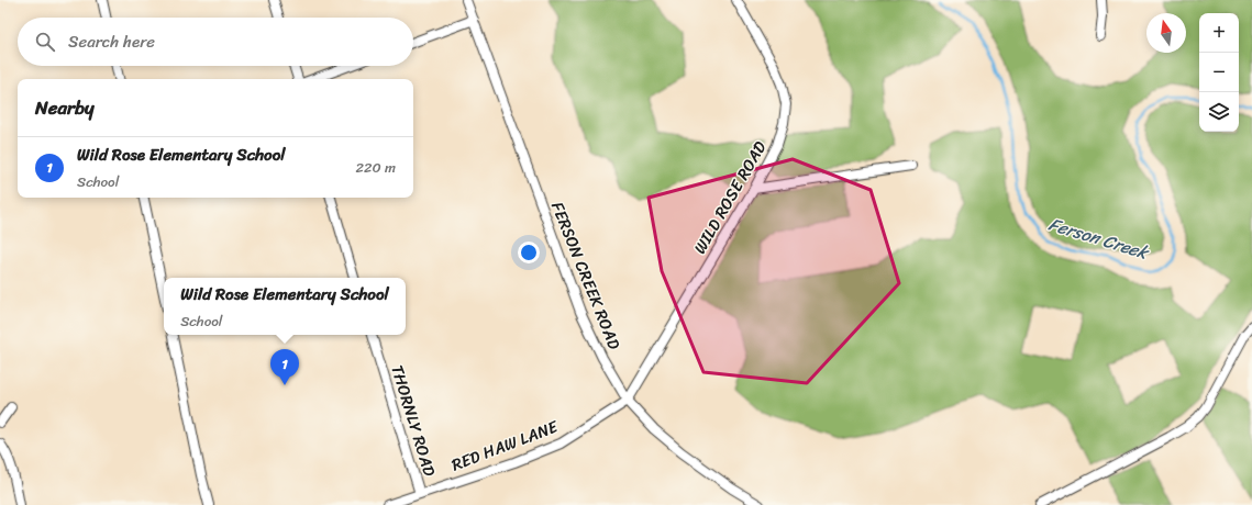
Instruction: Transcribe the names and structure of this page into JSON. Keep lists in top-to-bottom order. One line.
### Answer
{"streets":{"street":["WILD ROSE ROAD","FERSON CREEK ROAD","THORNLY ROAD","RED HAW LANE"]},"crossings":[["WILD ROSE ROAD","FERSON CREEK ROAD"],["WILD ROSE ROAD","RED HAW LANE"],["FERSON CREEK ROAD","RED HAW LANE"],["THORNLY ROAD","RED HAW LANE"]],"water":["Ferson Creek"],"north":"top","page":{"map_buttons":["+","−"],"search":"Search here","heading":"Nearby","list":[{"mark":"1","name":"Wild Rose Elementary School","note":"School","value":"220 m"}],"popup":["Wild Rose Elementary School","School"],"pins":"1"}}
